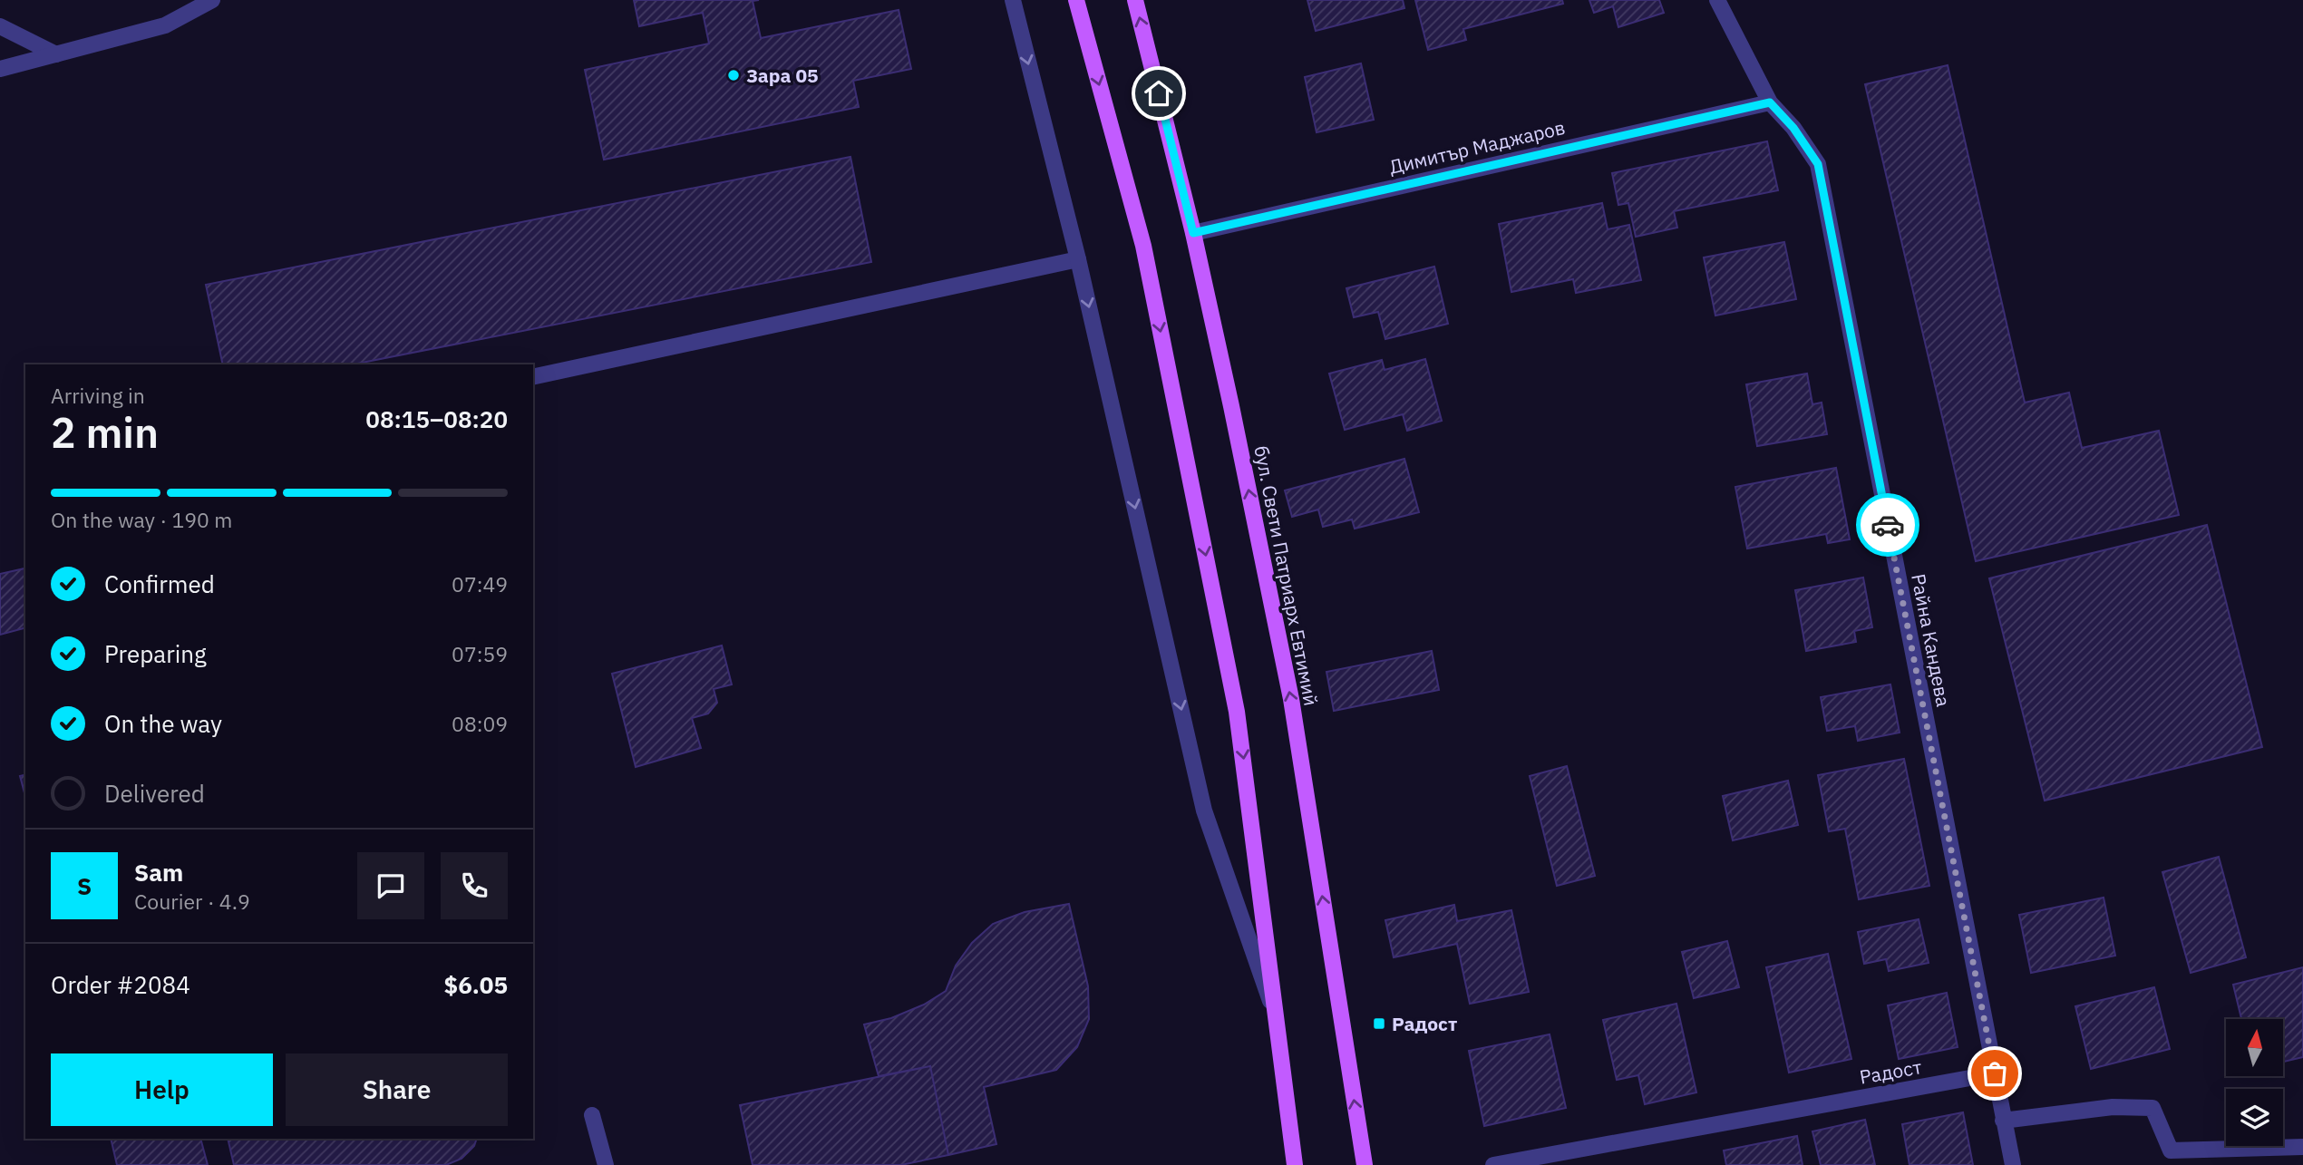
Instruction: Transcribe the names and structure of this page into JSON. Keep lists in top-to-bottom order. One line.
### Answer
{"streets":{"main road":["бул. Свети Патриарх Евтимий"],"street":["Димитър Маджаров","Райна Кандева","Радост"]},"crossings":[["Димитър Маджаров","бул. Свети Патриарх Евтимий"],["Димитър Маджаров","Райна Кандева"],["Райна Кандева","Радост"]],"places":{"other":["Зара 05"],"transit":["Радост"]},"north":"top","page":{"heading":["2 min","Arriving in","08:15–08:20"],"panel":["Sam","Courier · 4.9","Order #2084","$6.05"],"bar":"On the way · 190 m","list":[["Confirmed","07:49"],["Preparing","07:59"],["On the way","08:09"],"Delivered"],"round":"S","buttons":["Help","Share"]}}
